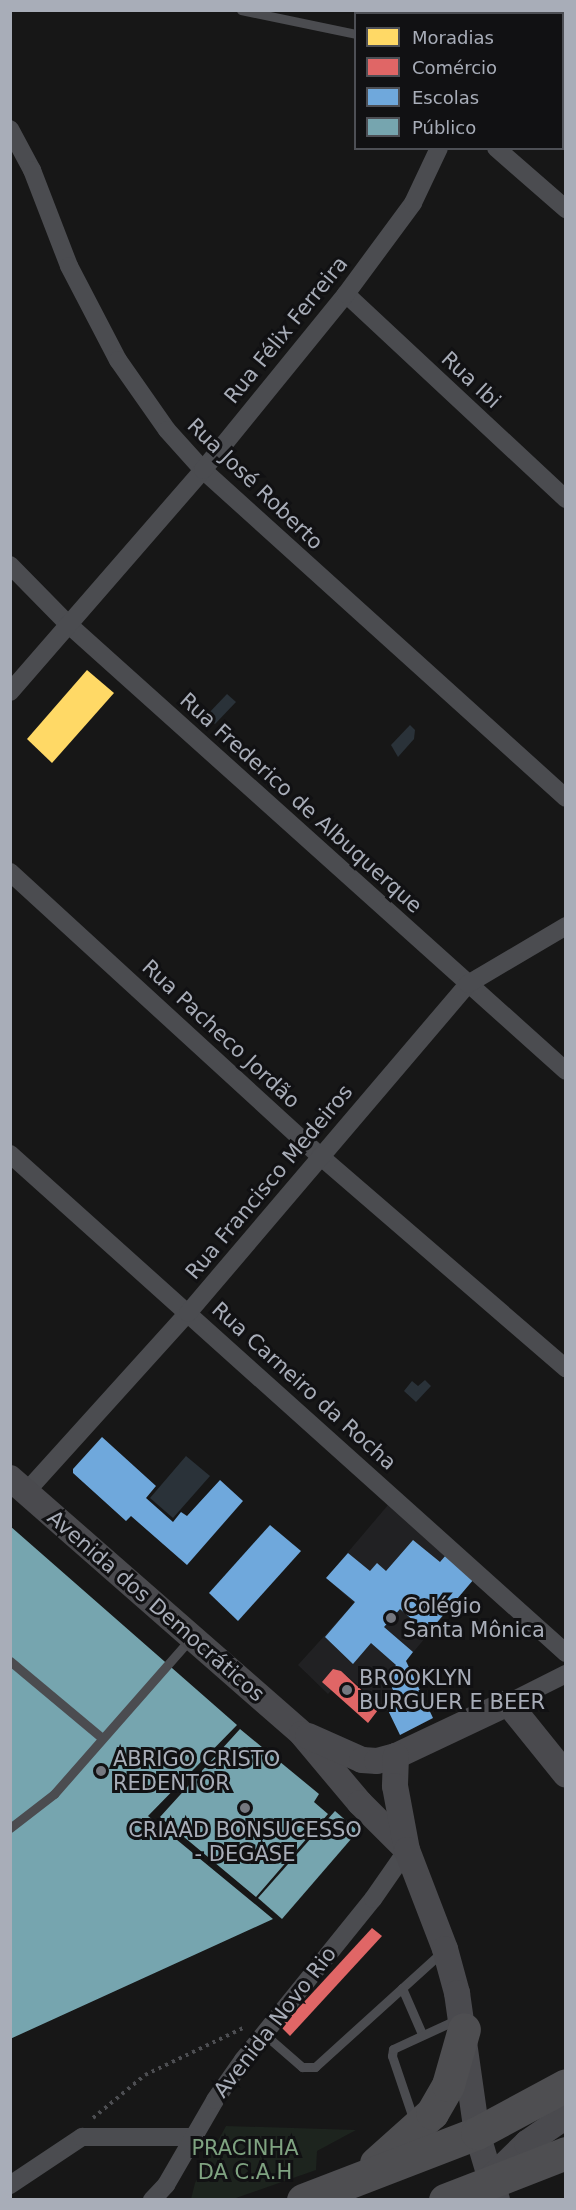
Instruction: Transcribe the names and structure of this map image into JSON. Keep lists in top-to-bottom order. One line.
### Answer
{"streets":{"street":["Rua Félix Ferreira","Rua Ibi","Rua José Roberto","Rua Frederico de Albuquerque","Rua Pacheco Jordão","Rua Francisco Medeiros","Rua Carneiro da Rocha","Avenida dos Democráticos","Avenida Novo Rio"]},"crossings":[["Rua Félix Ferreira","Rua Ibi"],["Rua Félix Ferreira","Rua José Roberto"],["Rua Félix Ferreira","Rua Frederico de Albuquerque"],["Rua Frederico de Albuquerque","Rua Francisco Medeiros"],["Rua Pacheco Jordão","Rua Francisco Medeiros"],["Rua Francisco Medeiros","Rua Carneiro da Rocha"],["Rua Francisco Medeiros","Avenida dos Democráticos"],["Avenida dos Democráticos","Avenida Novo Rio"]],"parks":["PRACINHA DA C.A.H"],"places":["Colégio Santa Mônica","BROOKLYN BURGUER E BEER","ABRIGO CRISTO REDENTOR","CRIAAD BONSUCESSO - DEGASE"],"legend":["Moradias","Comércio","Escolas","Público"]}
